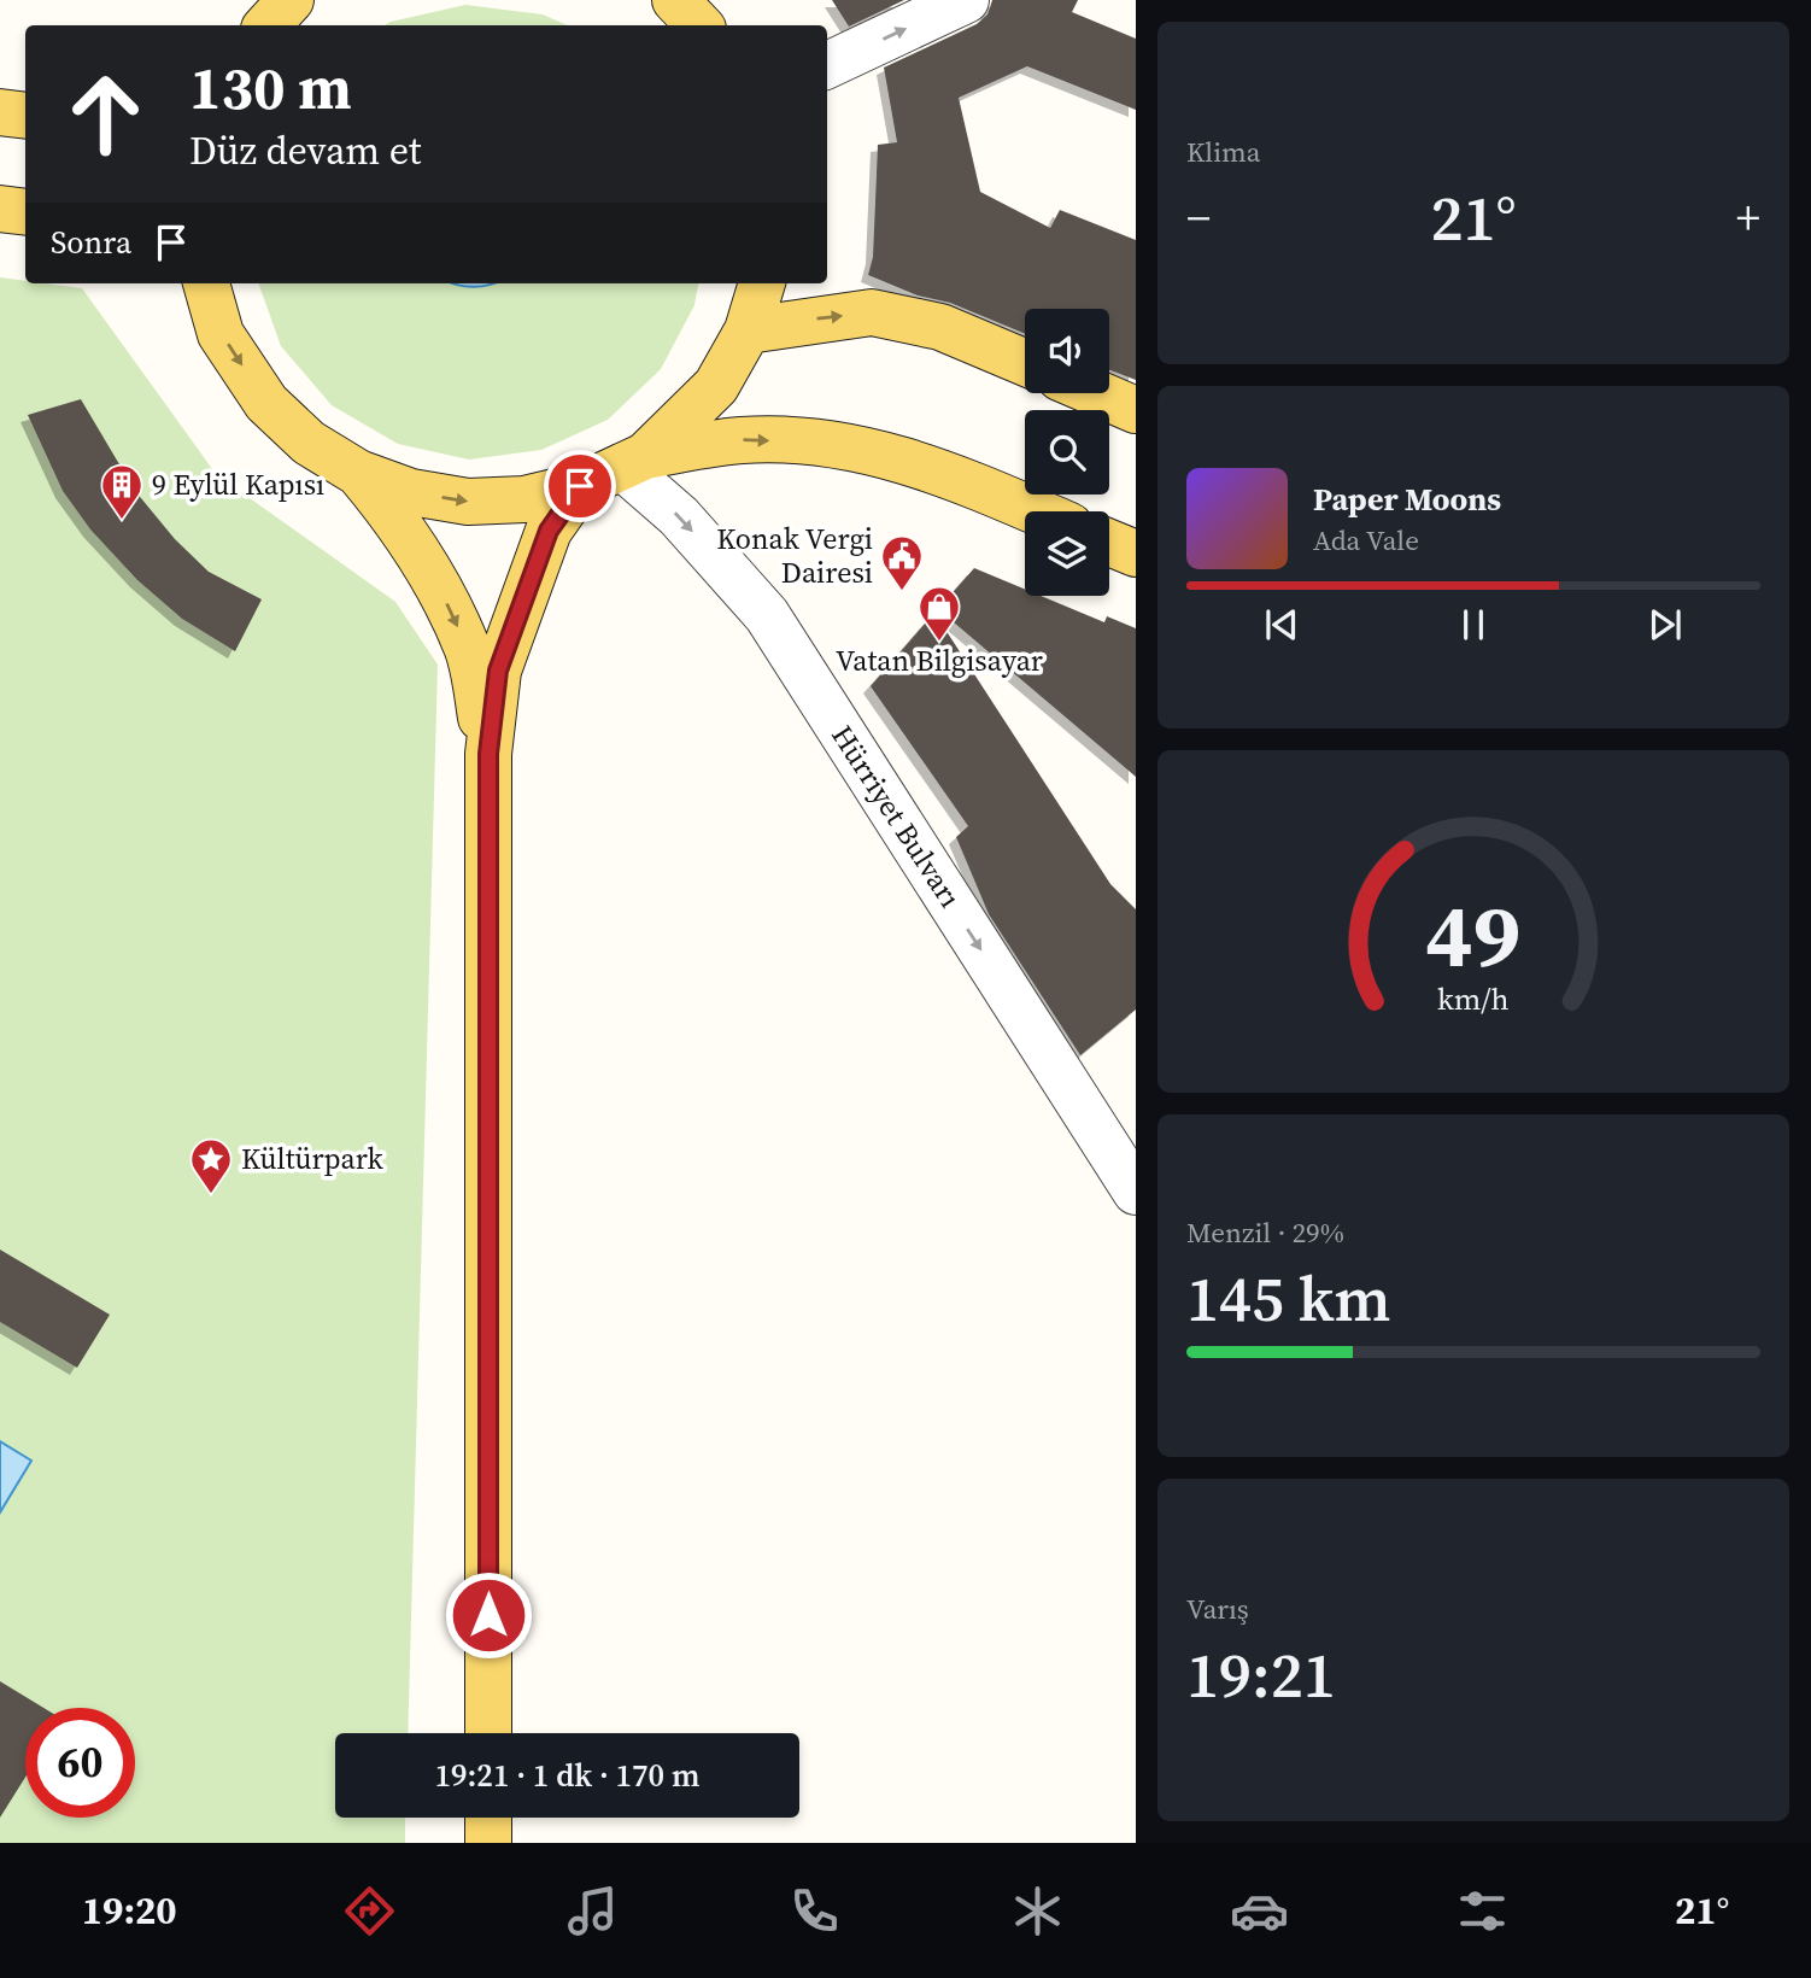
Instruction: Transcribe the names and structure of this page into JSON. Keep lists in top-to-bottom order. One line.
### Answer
{"streets":{"street":["Hürriyet Bulvarı"]},"one_way":["Hürriyet Bulvarı"],"places":{"building":["9 Eylül Kapısı"],"public building":["Konak Vergi Dairesi"],"shop":["Vatan Bilgisayar"],"place":["Kültürpark"]},"page":{"tile":["Klima",["Menzil · 29%","145 km"],["Varış","19:21"]],"turn":["130 m","Düz devam et"],"heat":["−","21°","+"],"then":"Sonra","song":["Paper Moons","Ada Vale"],"limit":"60","trip":"19:21 · 1 dk · 170 m","tabs":["19:20","21°"],"gauge":["49","km/h"]}}
